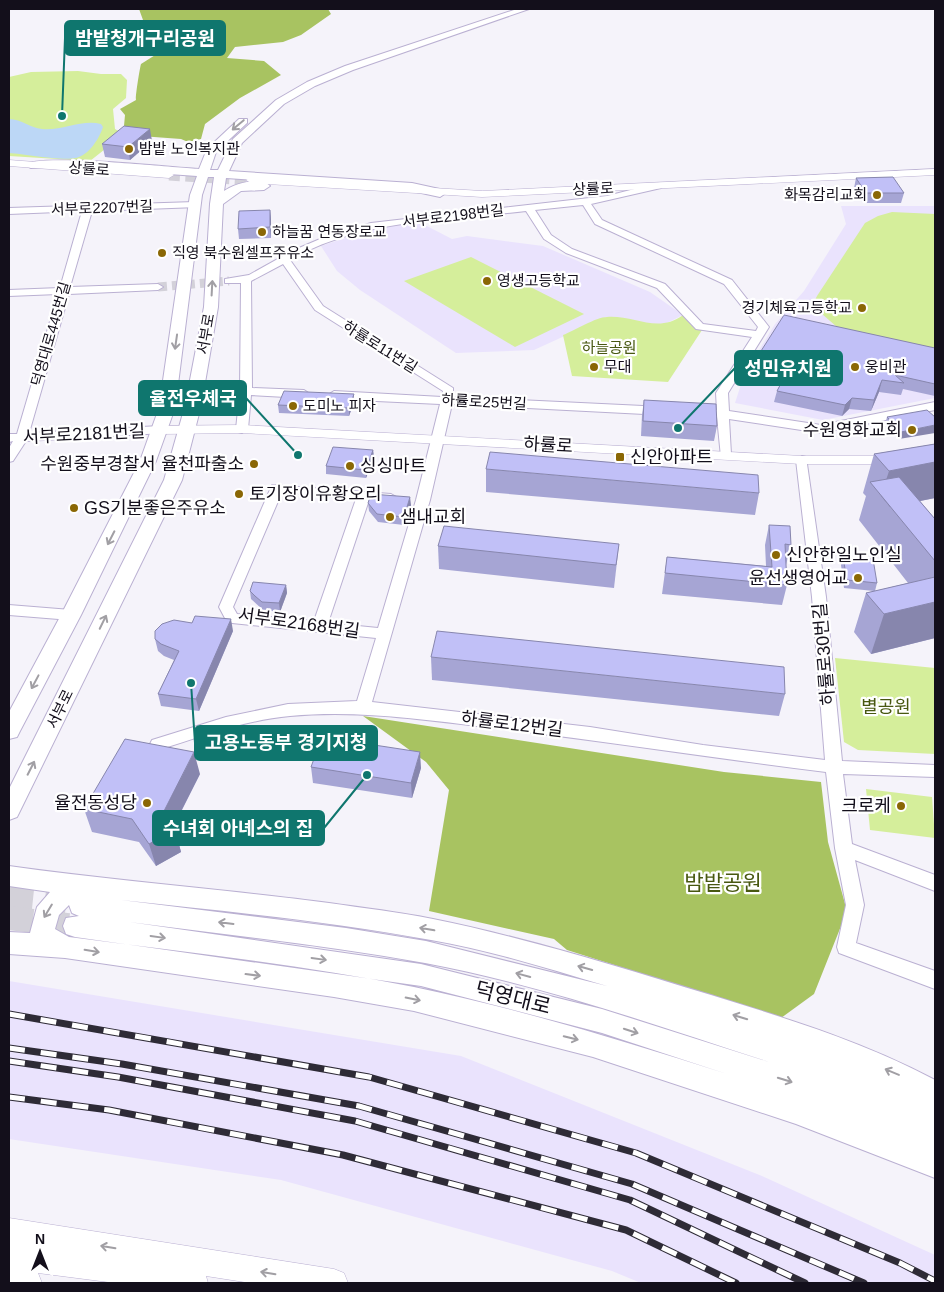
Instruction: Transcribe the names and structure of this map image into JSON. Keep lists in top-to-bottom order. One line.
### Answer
{"streets":{"main road":["서부로","덕영대로"],"street":["상률로","서부로2207번길","서부로2198번길","덕영대로445번길","하률로11번길","하률로25번길","서부로2181번길","하률로","서부로2168번길","하률로30번길","하률로12번길"]},"crossings":[["상률로","서부로2198번길"],["서부로2207번길","덕영대로445번길"],["서부로2207번길","서부로"],["서부로2198번길","하률로11번길"],["덕영대로445번길","서부로2181번길"],["서부로","서부로2181번길"],["서부로","하률로"],["하률로11번길","하률로25번길"],["서부로2181번길","하률로"],["하률로","하률로30번길"],["하률로30번길","하률로12번길"]],"parks":["하늘공원","별공원","밤밭공원"],"places":{"other":["밤밭청개구리공원","밤밭 노인복지관","화목감리교회","하늘꿈 연동장로교","직영 북수원셀프주유소","영생고등학교","경기체육고등학교","무대","웅비관","도미노 피자","성민유치원","수원영화교회","율전우체국","수원중부경찰서 율천파출소","싱싱마트","토기장이유황오리","GS기분좋은주유소","샘내교회","신안한일노인실","윤선생영어교","고용노동부 경기지청","수녀회 아녜스의 집","율전동성당","크로케"],"transit":["신안아파트"]},"north":"top"}
